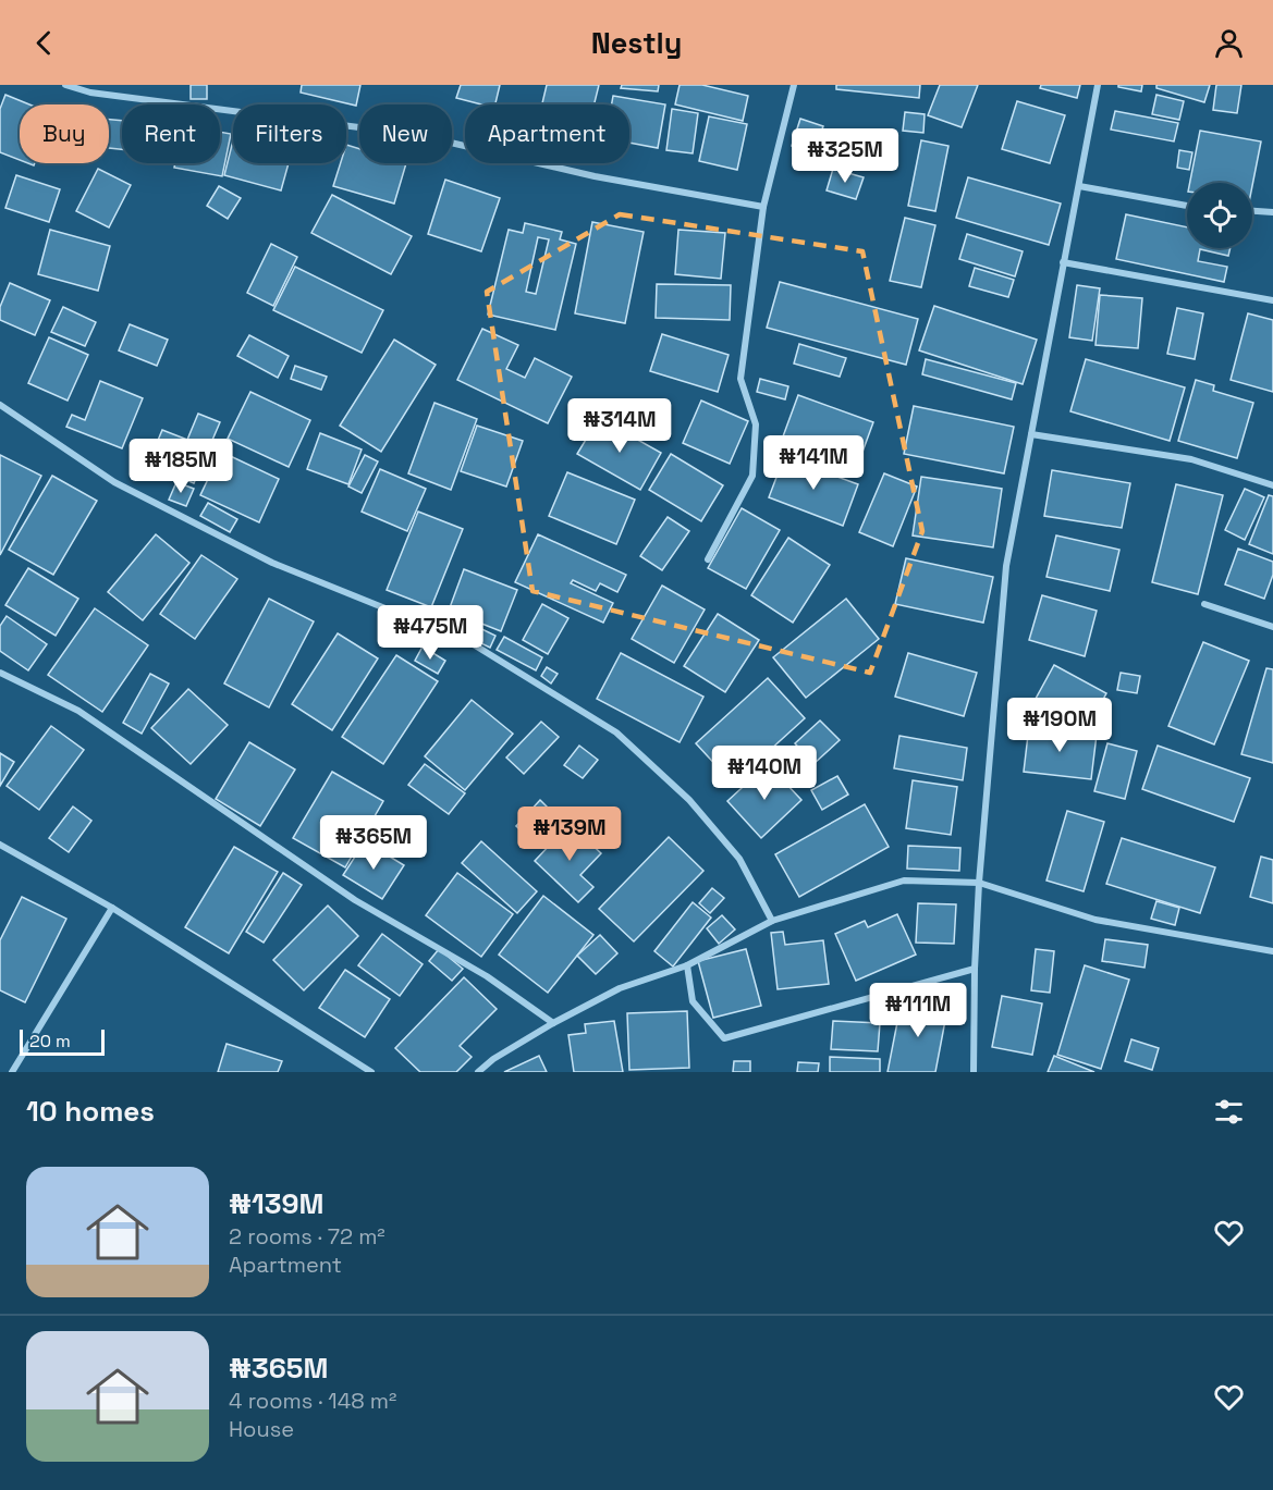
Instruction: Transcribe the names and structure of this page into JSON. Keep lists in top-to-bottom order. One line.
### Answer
{"scale_bar":"20 m","page":{"header":"Nestly","chip":["Buy","Rent","Filters","New","Apartment"],"price":["₦325M","₦314M","₦141M","₦185M","₦475M","₦190M","₦140M","₦139M","₦365M","₦111M"],"scale":"20 m","heading":"10 homes","list":[{"name":"₦139M","note":"2 rooms · 72 m² · Apartment"},{"name":"₦365M","note":"4 rooms · 148 m² · House"}]}}
